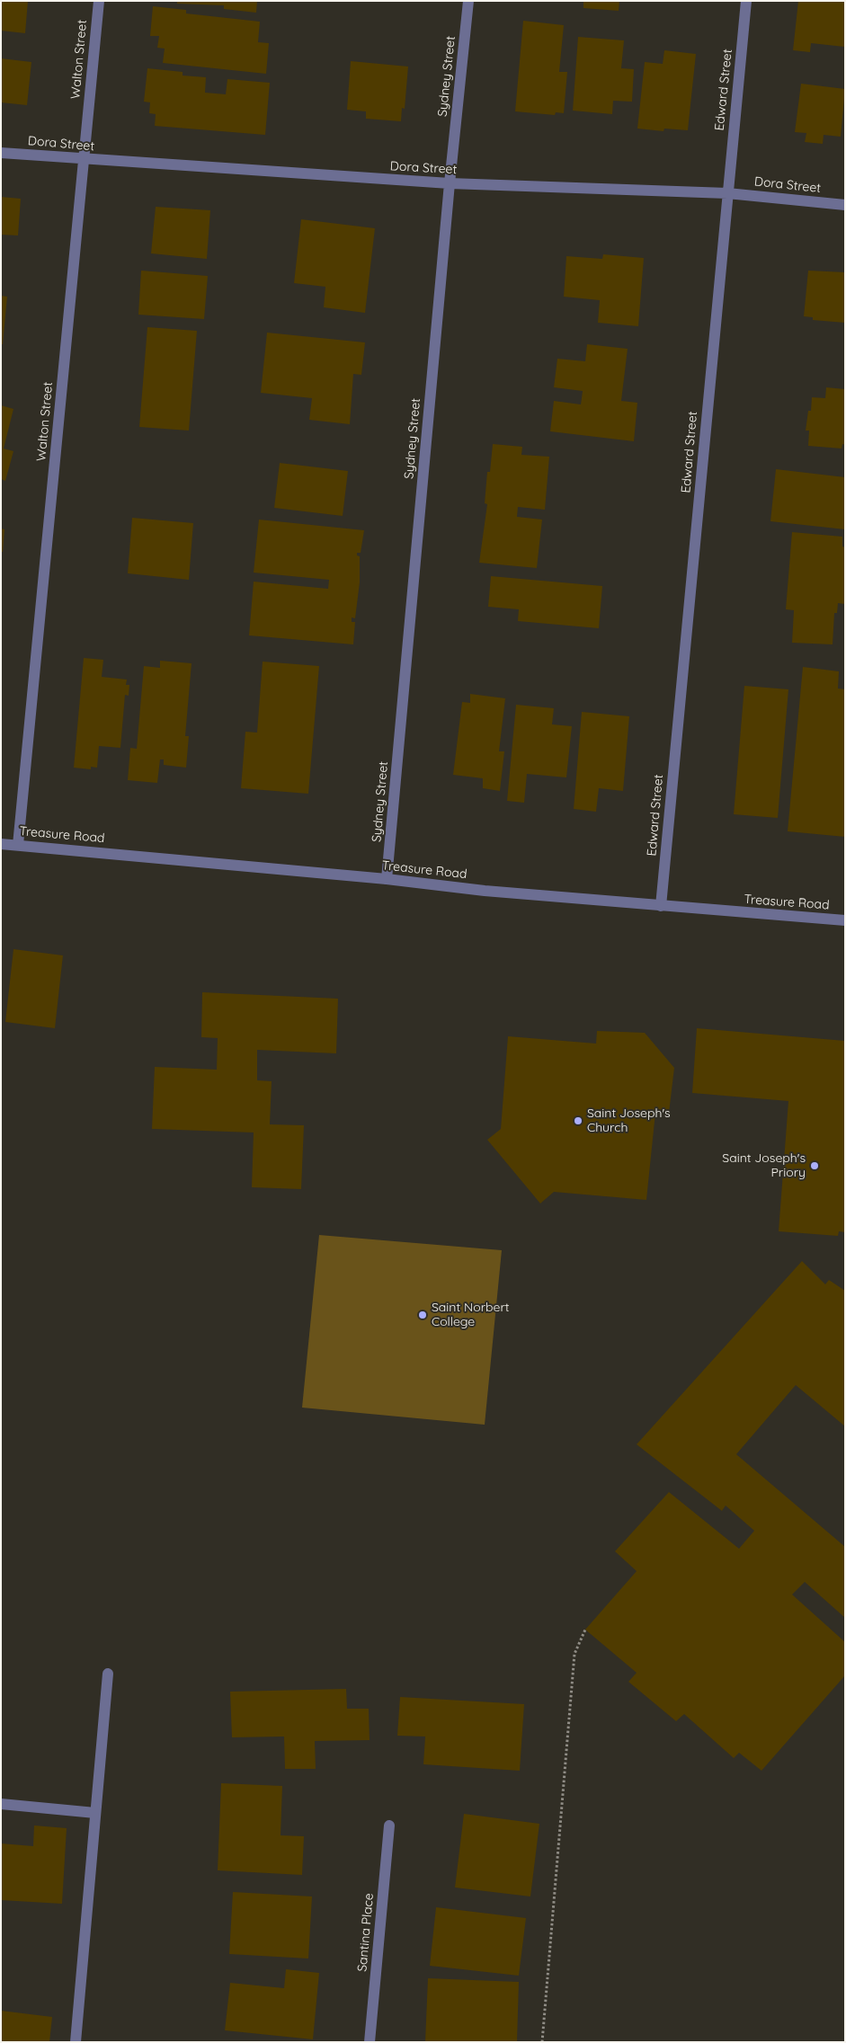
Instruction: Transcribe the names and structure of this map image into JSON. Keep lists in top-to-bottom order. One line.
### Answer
{"streets":{"street":["Walton Street","Sydney Street","Edward Street","Dora Street","Treasure Road","Santina Place"]},"crossings":[["Walton Street","Dora Street"],["Walton Street","Treasure Road"],["Sydney Street","Dora Street"],["Sydney Street","Treasure Road"],["Edward Street","Dora Street"],["Edward Street","Treasure Road"]],"places":["Saint Joseph's Church","Saint Joseph's Priory","Saint Norbert College"]}
